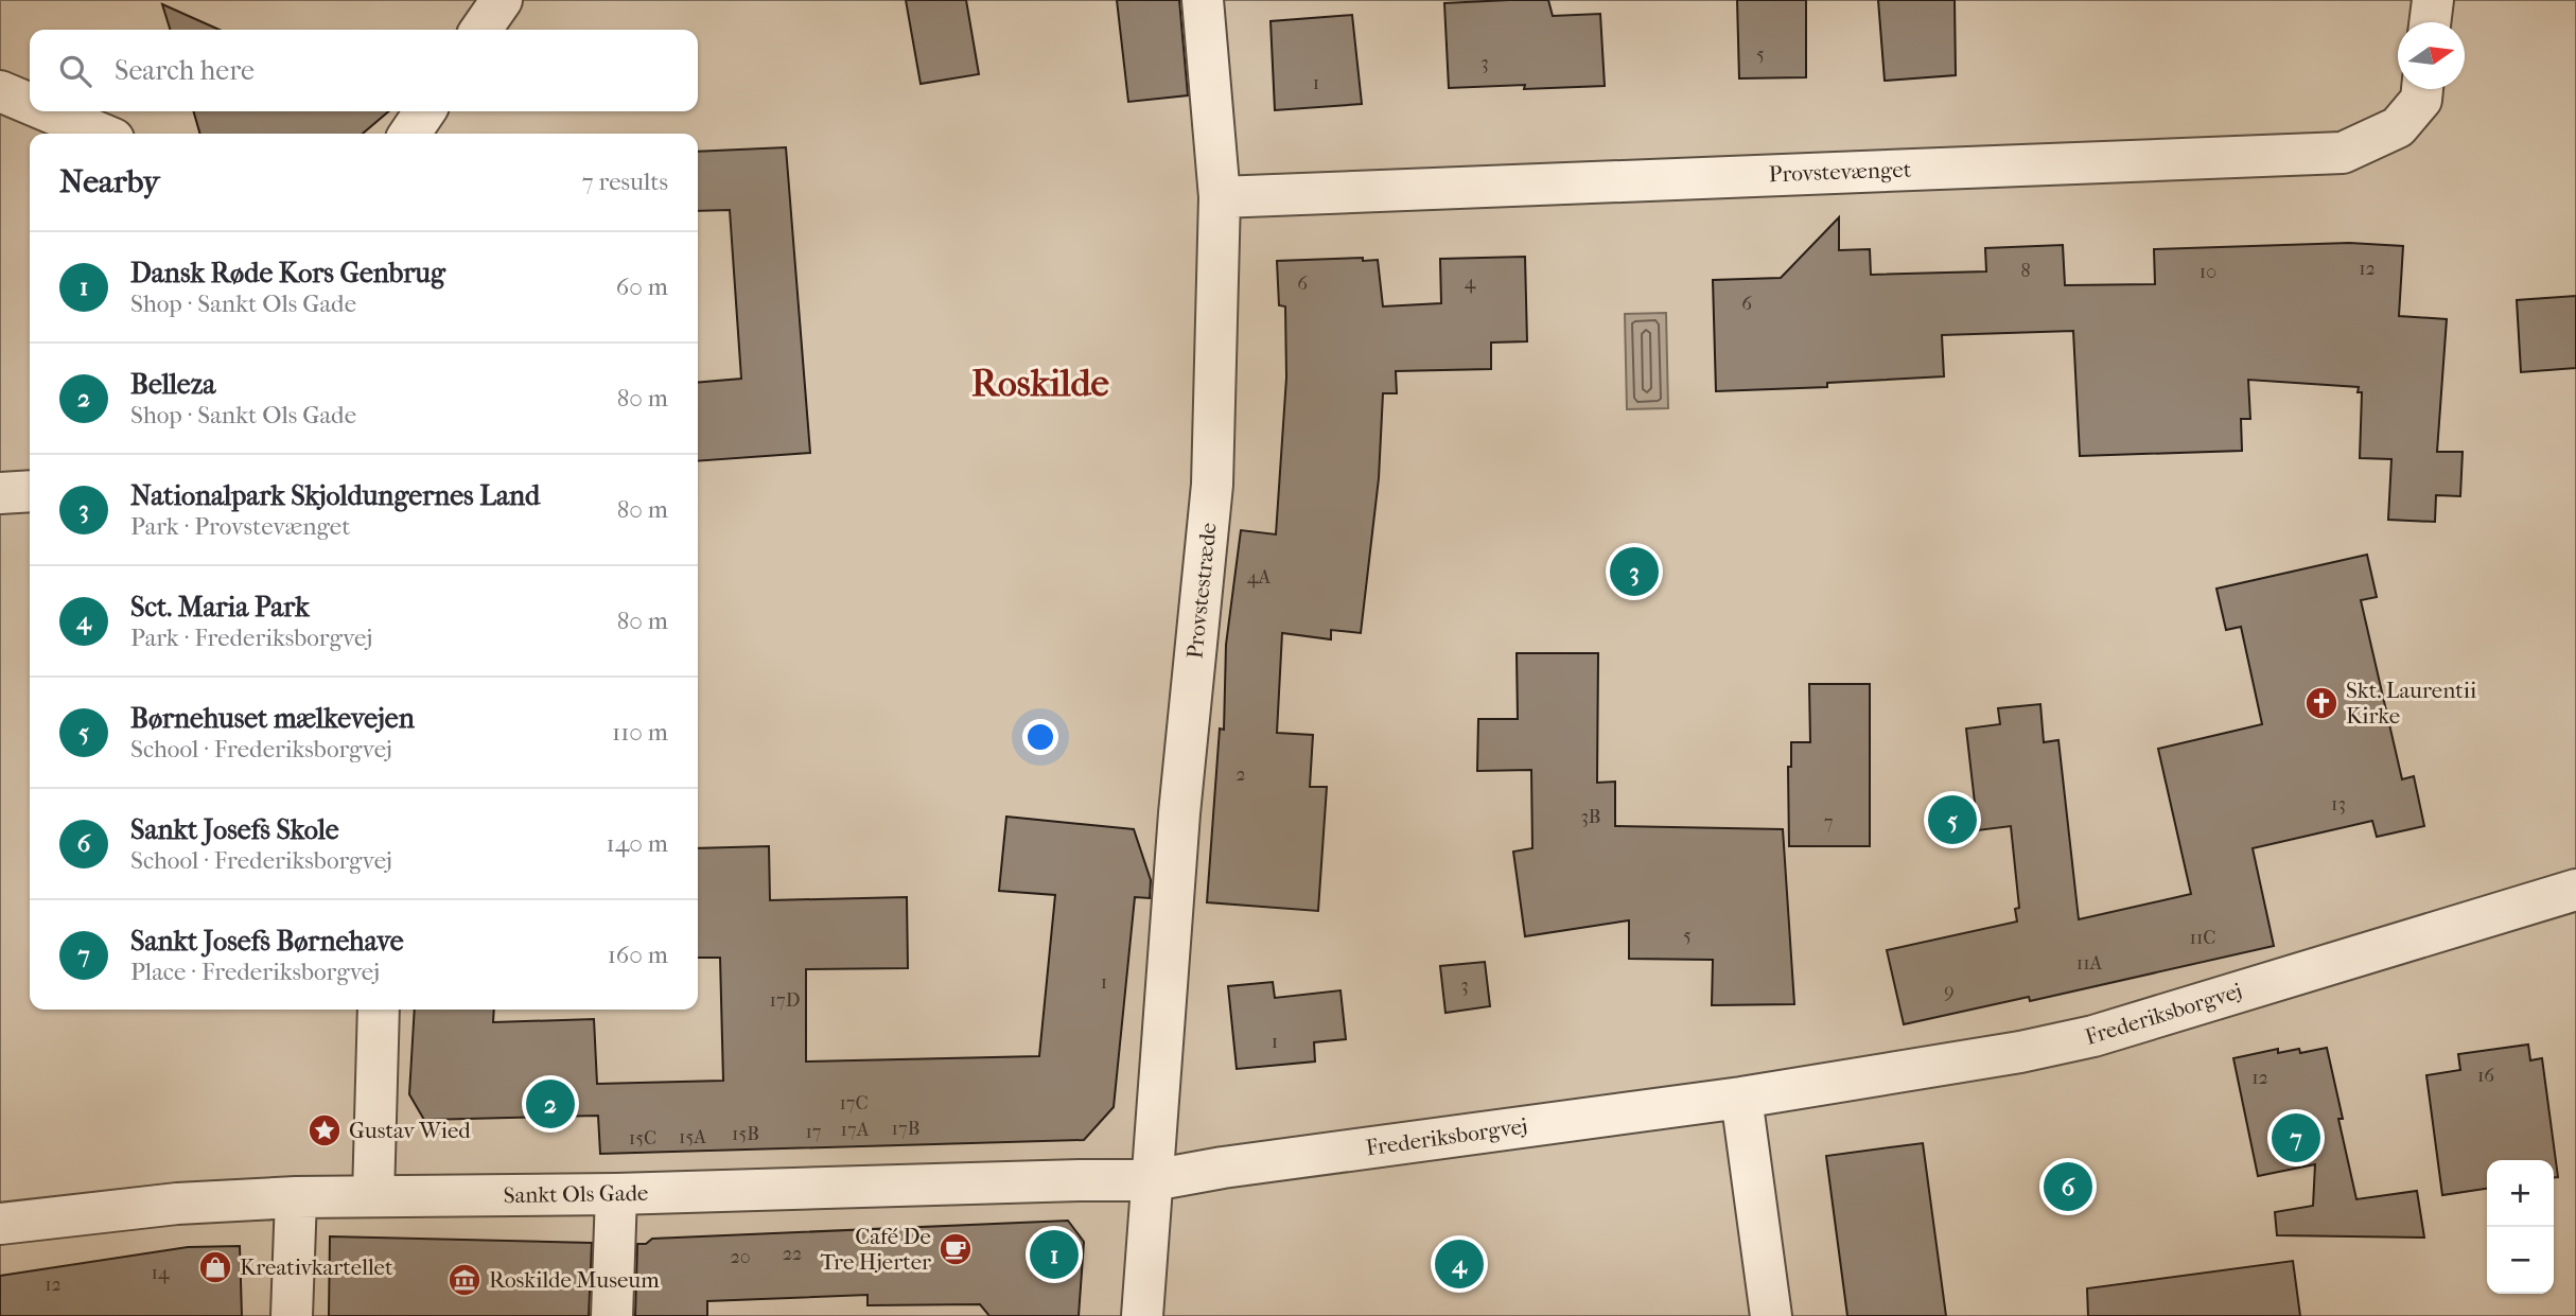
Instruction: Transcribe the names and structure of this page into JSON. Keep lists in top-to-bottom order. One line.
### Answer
{"streets":{"street":["Provstevænget","Provstestræde","Frederiksborgvej","Sankt Ols Gade"]},"crossings":[["Provstevænget","Provstestræde"],["Provstestræde","Frederiksborgvej"],["Provstestræde","Sankt Ols Gade"],["Frederiksborgvej","Sankt Ols Gade"]],"districts":["Roskilde"],"places":{"church":["Skt. Laurentii Kirke"],"place":["Gustav Wied"],"cafe":["Café De Tre Hjerter"],"shop":["Kreativkartellet"],"museum":["Roskilde Museum"]},"house_numbers":["5","3","1","12","8","10","4","6","6","4A","2","13","3B","7","5","11C","11A","1","3","9","17D","1","16","12","17C","17B","17A","17","15B","15A","15C","22","20","14","12"],"north":"right","page":{"search":"Search here","heading":["Nearby","7 results"],"list":[{"mark":"1","name":"Dansk Røde Kors Genbrug","note":"Shop · Sankt Ols Gade","value":"60 m"},{"mark":"2","name":"Belleza","note":"Shop · Sankt Ols Gade","value":"80 m"},{"mark":"3","name":"Nationalpark Skjoldungernes Land","note":"Park · Provstevænget","value":"80 m"},{"mark":"4","name":"Sct. Maria Park","note":"Park · Frederiksborgvej","value":"80 m"},{"mark":"5","name":"Børnehuset mælkevejen","note":"School · Frederiksborgvej","value":"110 m"},{"mark":"6","name":"Sankt Josefs Skole","note":"School · Frederiksborgvej","value":"140 m"},{"mark":"7","name":"Sankt Josefs Børnehave","note":"Place · Frederiksborgvej","value":"160 m"}],"pins":["3","5","2","7","6","1","4"],"map_buttons":["+","−"]}}
